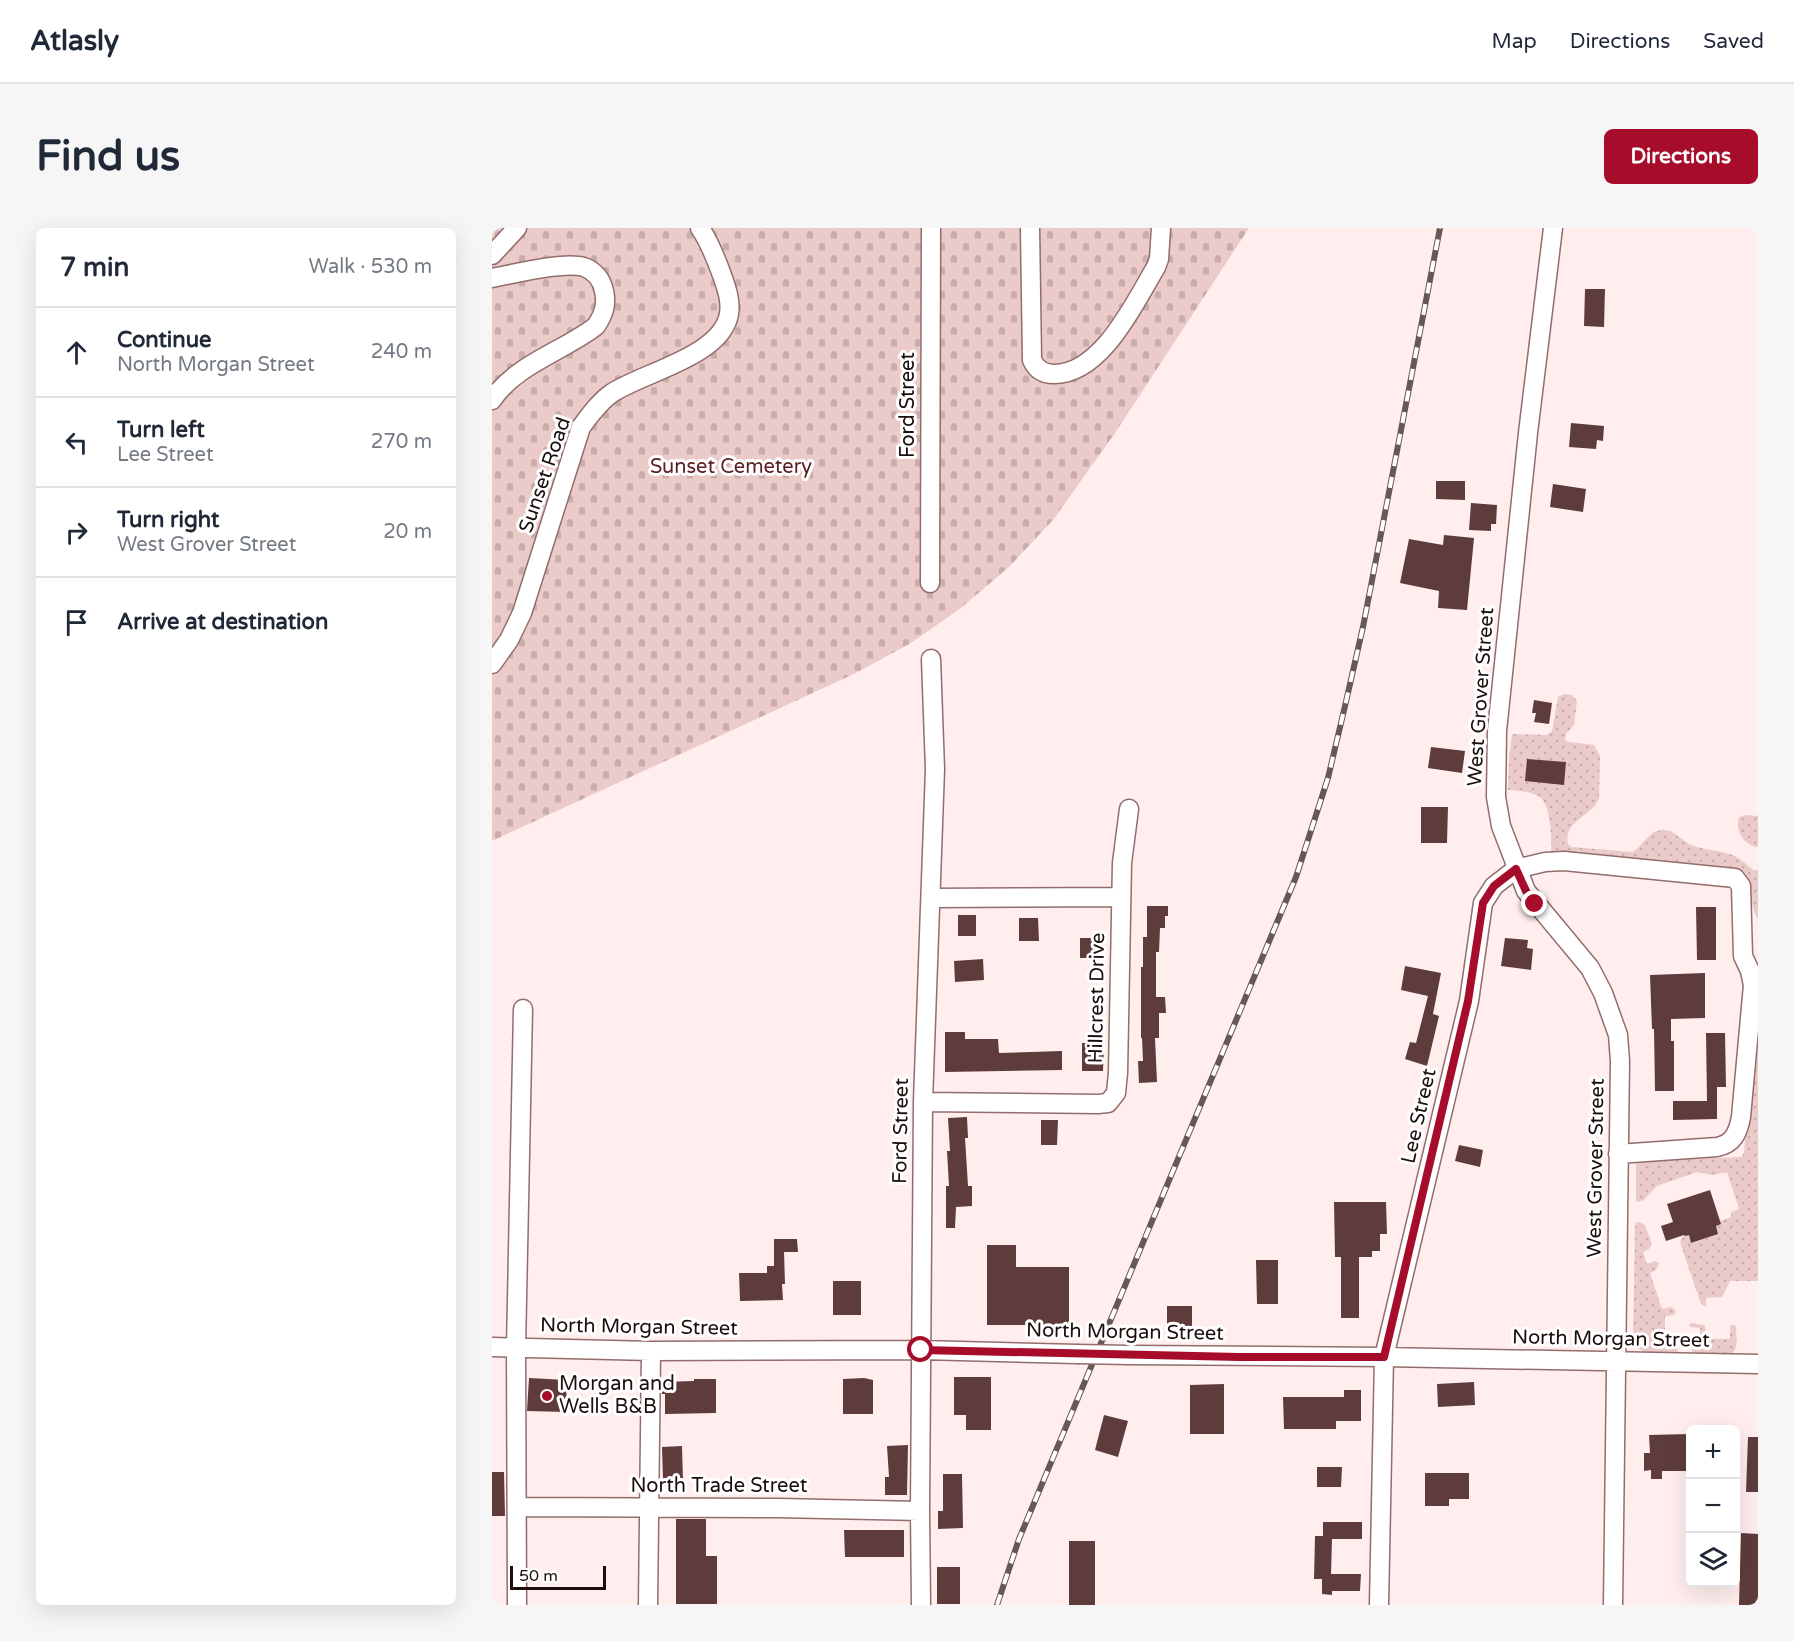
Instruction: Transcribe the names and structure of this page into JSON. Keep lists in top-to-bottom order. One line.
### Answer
{"streets":{"street":["Ford Street","Sunset Road","West Grover Street","Hillcrest Drive","Lee Street","North Morgan Street","North Trade Street"]},"crossings":[["Ford Street","Hillcrest Drive"],["Ford Street","North Morgan Street"],["Ford Street","North Trade Street"],["West Grover Street","Lee Street"],["West Grover Street","North Morgan Street"],["Lee Street","North Morgan Street"]],"parks":["Sunset Cemetery"],"places":["Morgan and Wells B&B"],"scale_bar":"50 m","page":{"header":"Atlasly","nav":["Map","Directions","Saved"],"buttons":"Directions","title":"Find us","heading":["7 min","Walk · 530 m"],"list":[["Continue","North Morgan Street","240 m"],["Turn left","Lee Street","270 m"],["Turn right","West Grover Street","20 m"],"Arrive at destination"],"map_buttons":["+","−"],"scale":"50 m"}}
